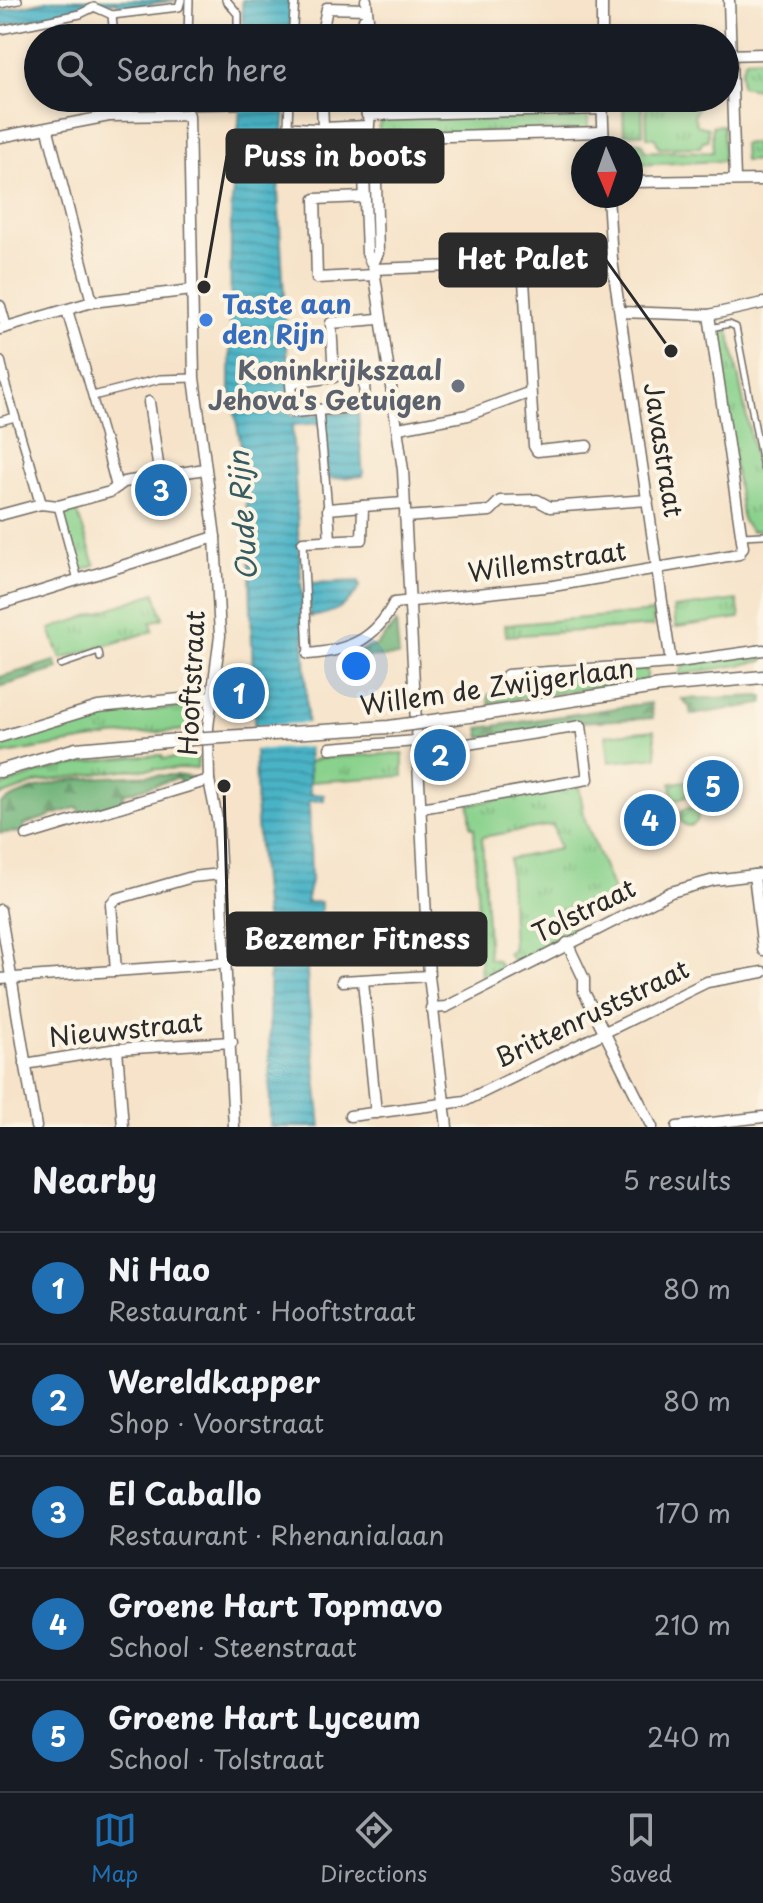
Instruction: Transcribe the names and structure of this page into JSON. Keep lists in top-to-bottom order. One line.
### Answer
{"streets":{"street":["Javastraat","Willemstraat","Hooftstraat","Willem de Zwijgerlaan","Tolstraat","Brittenruststraat","Nieuwstraat"]},"crossings":[["Javastraat","Willemstraat"],["Hooftstraat","Nieuwstraat"]],"water":["Oude Rijn"],"places":["Puss in boots","Taste aan den Rijn","Het Palet","Koninkrijkszaal Jehova's Getuigen","Bezemer Fitness"],"north":"bottom","page":{"search":"Search here","pins":["3","1","2","5","4"],"heading":["Nearby","5 results"],"list":[{"mark":"1","name":"Ni Hao","note":"Restaurant · Hooftstraat","value":"80 m"},{"mark":"2","name":"Wereldkapper","note":"Shop · Voorstraat","value":"80 m"},{"mark":"3","name":"El Caballo","note":"Restaurant · Rhenanialaan","value":"170 m"},{"mark":"4","name":"Groene Hart Topmavo","note":"School · Steenstraat","value":"210 m"},{"mark":"5","name":"Groene Hart Lyceum","note":"School · Tolstraat","value":"240 m"}],"nav":["Map","Directions","Saved"]}}
